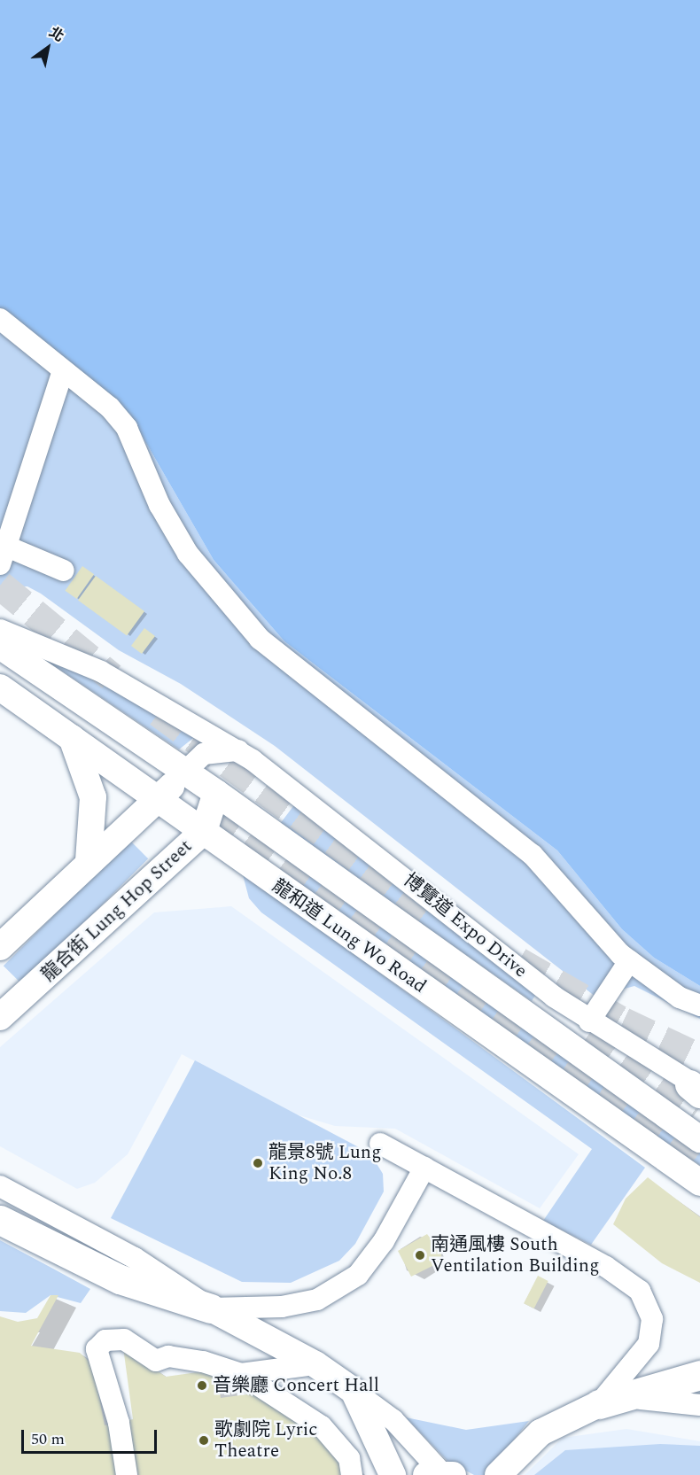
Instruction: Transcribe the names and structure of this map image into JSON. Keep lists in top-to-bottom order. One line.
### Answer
{"streets":{"main road":["龍合街 Lung Hop Street","龍和道 Lung Wo Road"],"street":["博覽道 Expo Drive"]},"crossings":[["龍合街 Lung Hop Street","龍和道 Lung Wo Road"]],"places":["龍景8號 Lung King No.8","南通風樓 South Ventilation Building","音樂廳 Concert Hall","歌劇院 Lyric Theatre"],"scale_bar":"50 m","north":"top right"}
